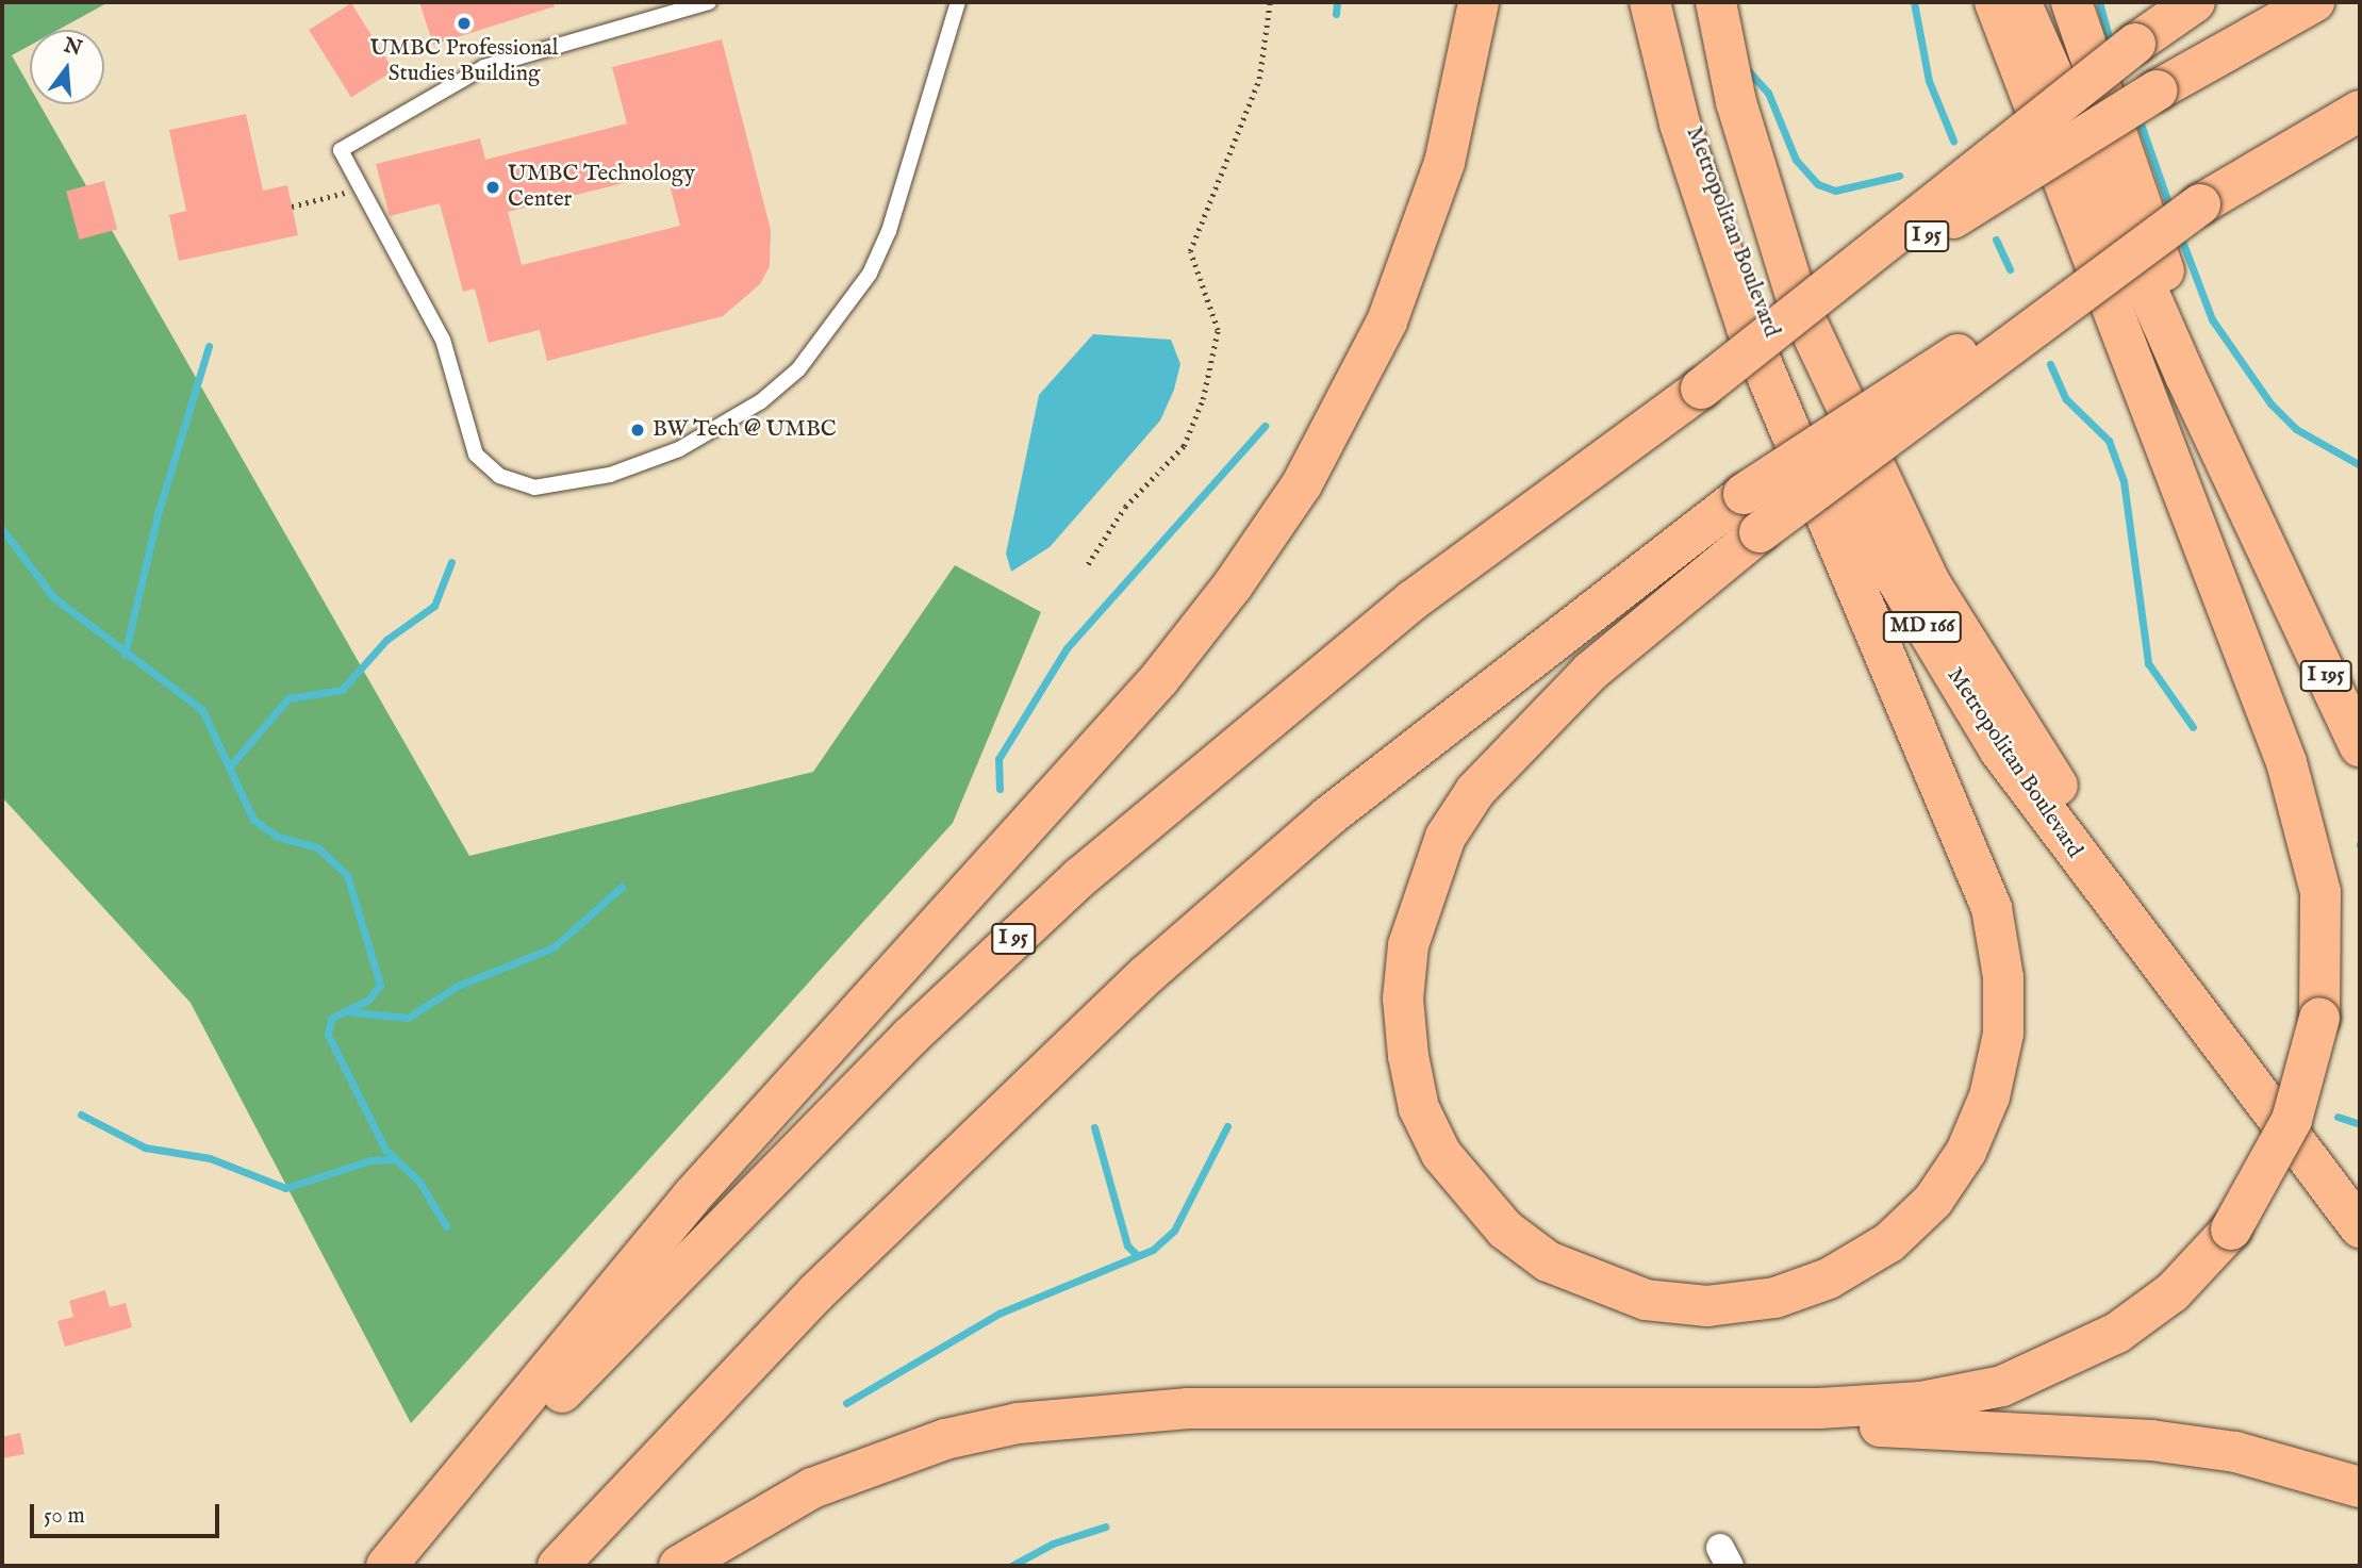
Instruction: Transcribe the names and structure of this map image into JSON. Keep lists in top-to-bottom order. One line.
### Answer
{"streets":{"highway":["Metropolitan Boulevard","I 95","MD 166","I 195"]},"places":["UMBC Professional Studies Building","UMBC Technology Center","BW Tech @ UMBC"],"scale_bar":"50 m","north":"top"}
